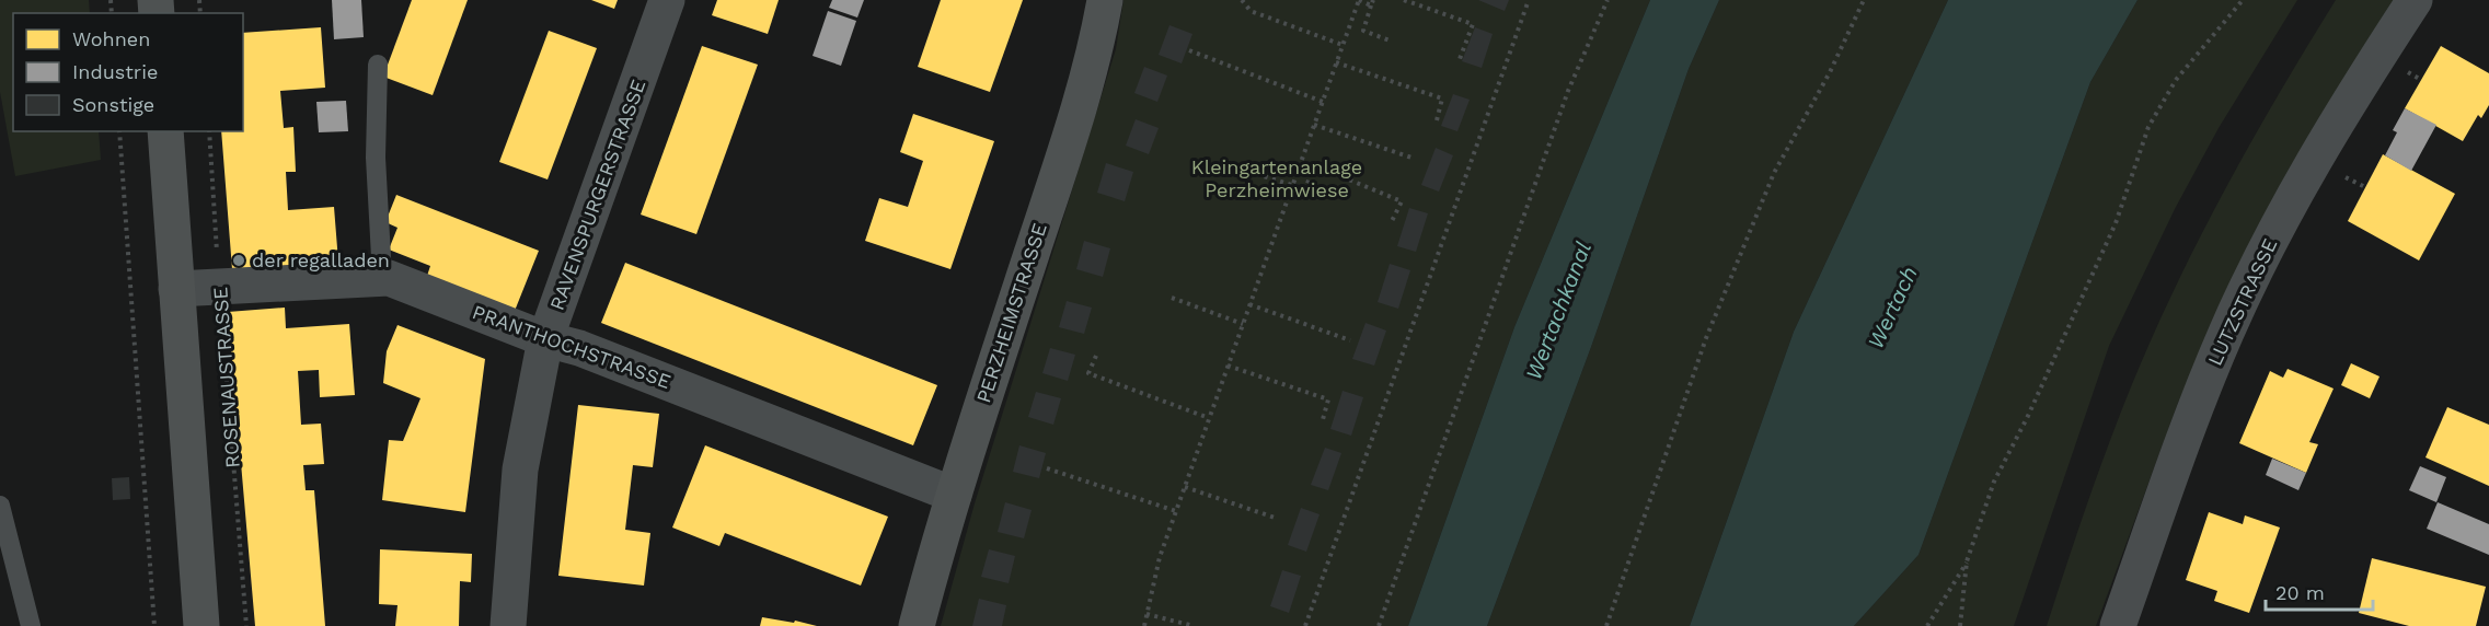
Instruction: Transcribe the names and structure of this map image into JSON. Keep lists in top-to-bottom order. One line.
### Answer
{"streets":{"street":["RAVENSPURGERSTRASSE","LUTZSTRASSE","PERZHEIMSTRASSE","PRANTHOCHSTRASSE"],"path":["ROSENAUSTRASSE"]},"crossings":[["RAVENSPURGERSTRASSE","PRANTHOCHSTRASSE"],["PERZHEIMSTRASSE","PRANTHOCHSTRASSE"],["PRANTHOCHSTRASSE","ROSENAUSTRASSE"]],"water":["Wertach","Wertachkanal"],"parks":["Kleingartenanlage Perzheimwiese"],"places":["der regalladen"],"legend":["Wohnen","Industrie","Sonstige"],"scale_bar":"20 m"}
